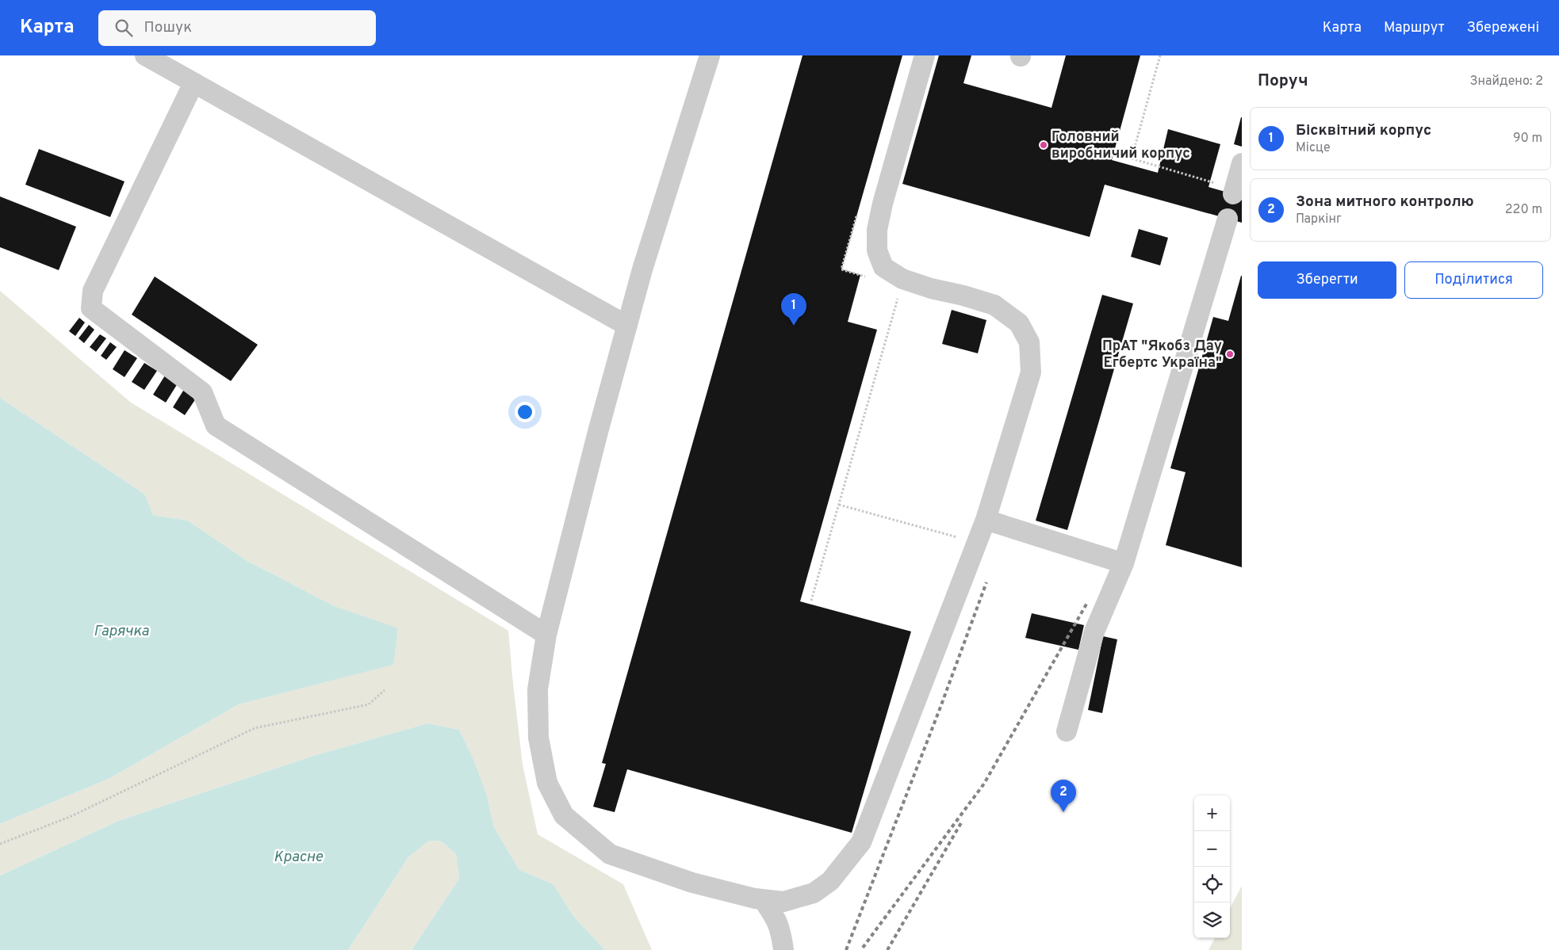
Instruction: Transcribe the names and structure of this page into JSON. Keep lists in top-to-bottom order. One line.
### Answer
{"water":["Гарячка","Красне"],"places":["Головний виробничий корпус","ПрАТ \"Якобз Дау Егбертс Україна\""],"page":{"header":"Карта","search":"Пошук","nav":["Карта","Маршрут","Збережені"],"heading":["Поруч","Знайдено: 2"],"list":[{"mark":"1","name":"Бісквітний корпус","note":"Місце","value":"90 m"},{"mark":"2","name":"Зона митного контролю","note":"Паркінг","value":"220 m"}],"buttons":["Зберегти","Поділитися"],"pins":["1","2"],"map_buttons":["+","−"]}}
